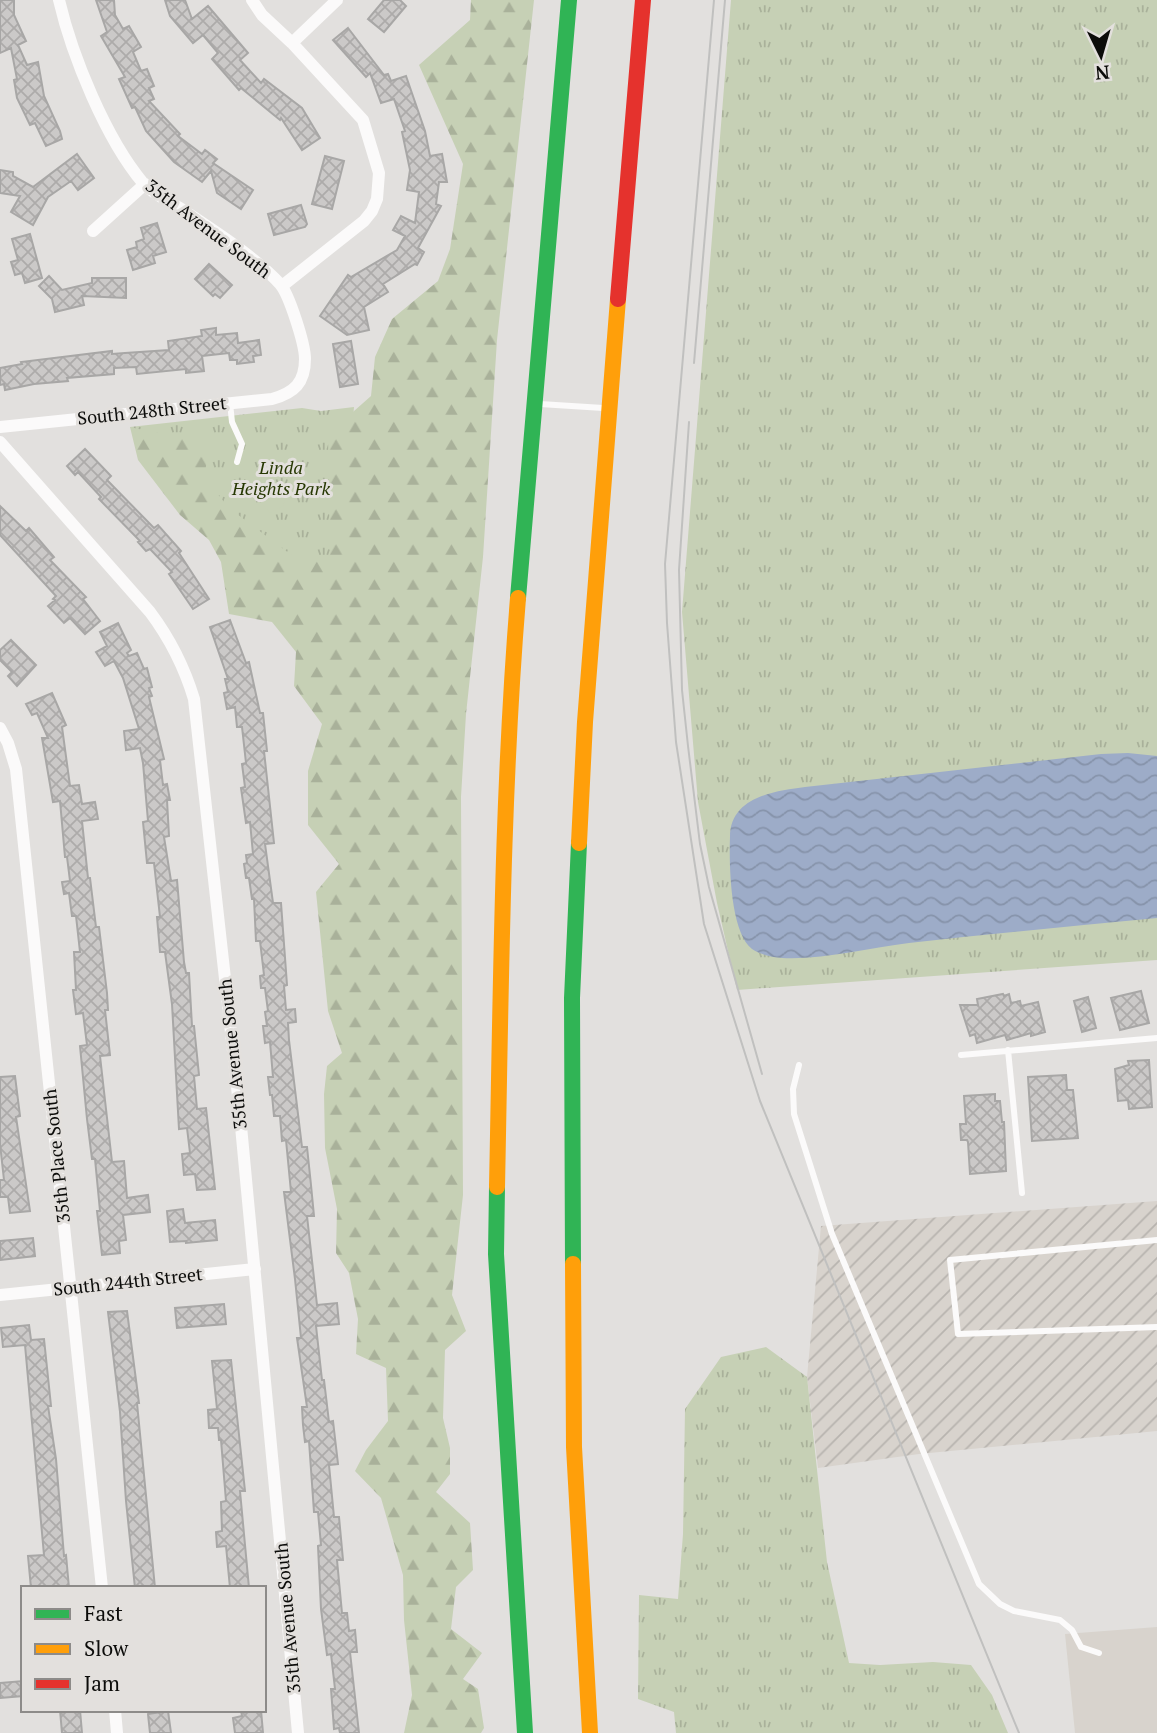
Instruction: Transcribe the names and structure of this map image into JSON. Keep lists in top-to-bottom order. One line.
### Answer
{"streets":{"street":["35th Avenue South","South 248th Street","35th Place South","South 244th Street"]},"crossings":[["35th Avenue South","South 248th Street"],["35th Avenue South","South 244th Street"],["35th Place South","South 244th Street"]],"parks":["Linda Heights Park"],"legend":["Fast","Slow","Jam"],"north":"bottom"}
